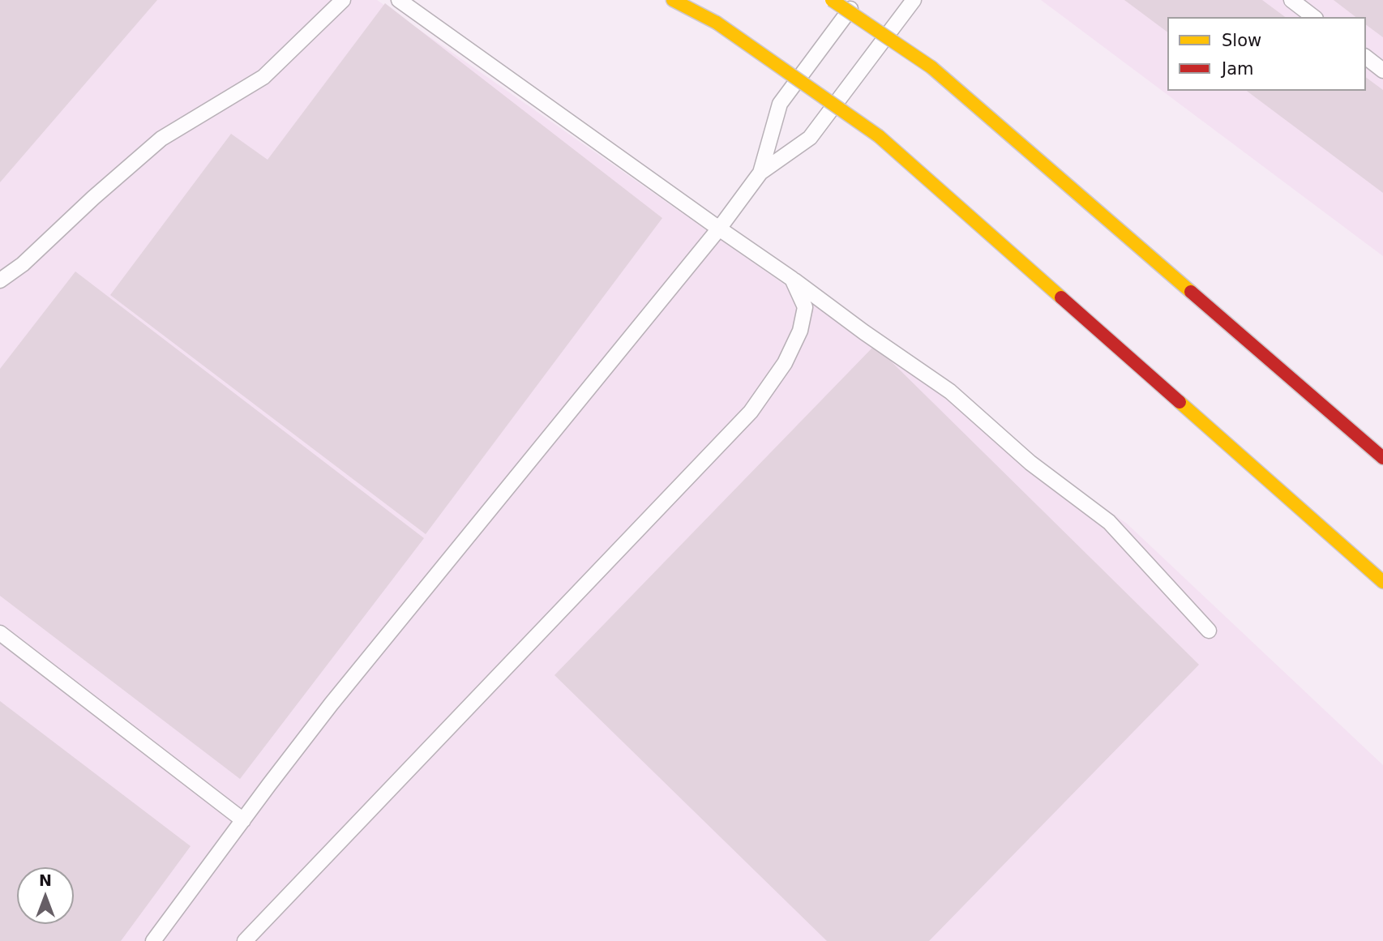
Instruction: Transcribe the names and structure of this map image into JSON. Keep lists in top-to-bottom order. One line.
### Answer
{"legend":["Slow","Jam"],"north":"top"}
